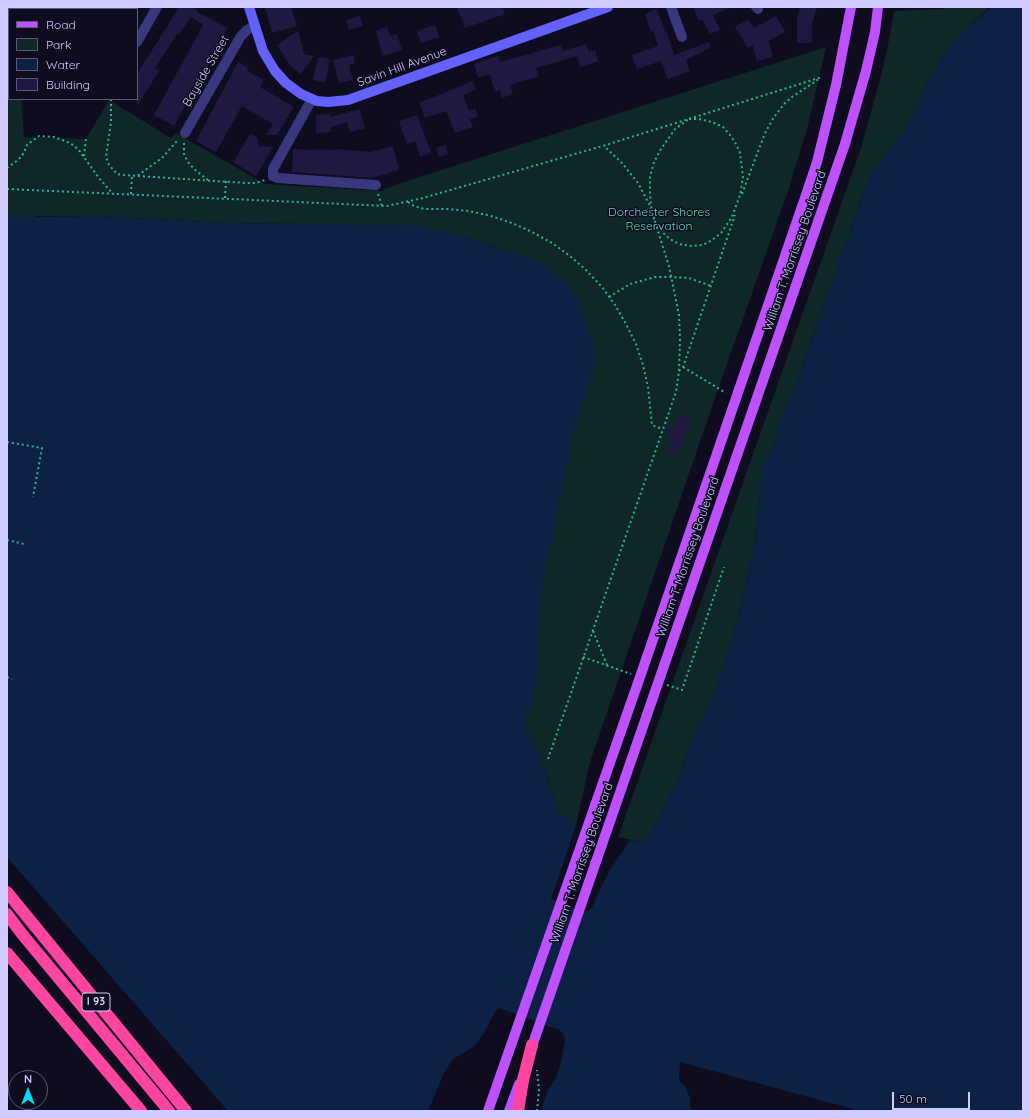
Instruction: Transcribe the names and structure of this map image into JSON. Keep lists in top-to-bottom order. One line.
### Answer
{"streets":{"highway":["I 93"],"main road":["William T. Morrissey Boulevard"],"street":["Savin Hill Avenue","Bayside Street"]},"crossings":[["Savin Hill Avenue","Bayside Street"]],"parks":["Dorchester Shores Reservation"],"legend":["Road","Park","Water","Building"],"scale_bar":"50 m","north":"top"}
